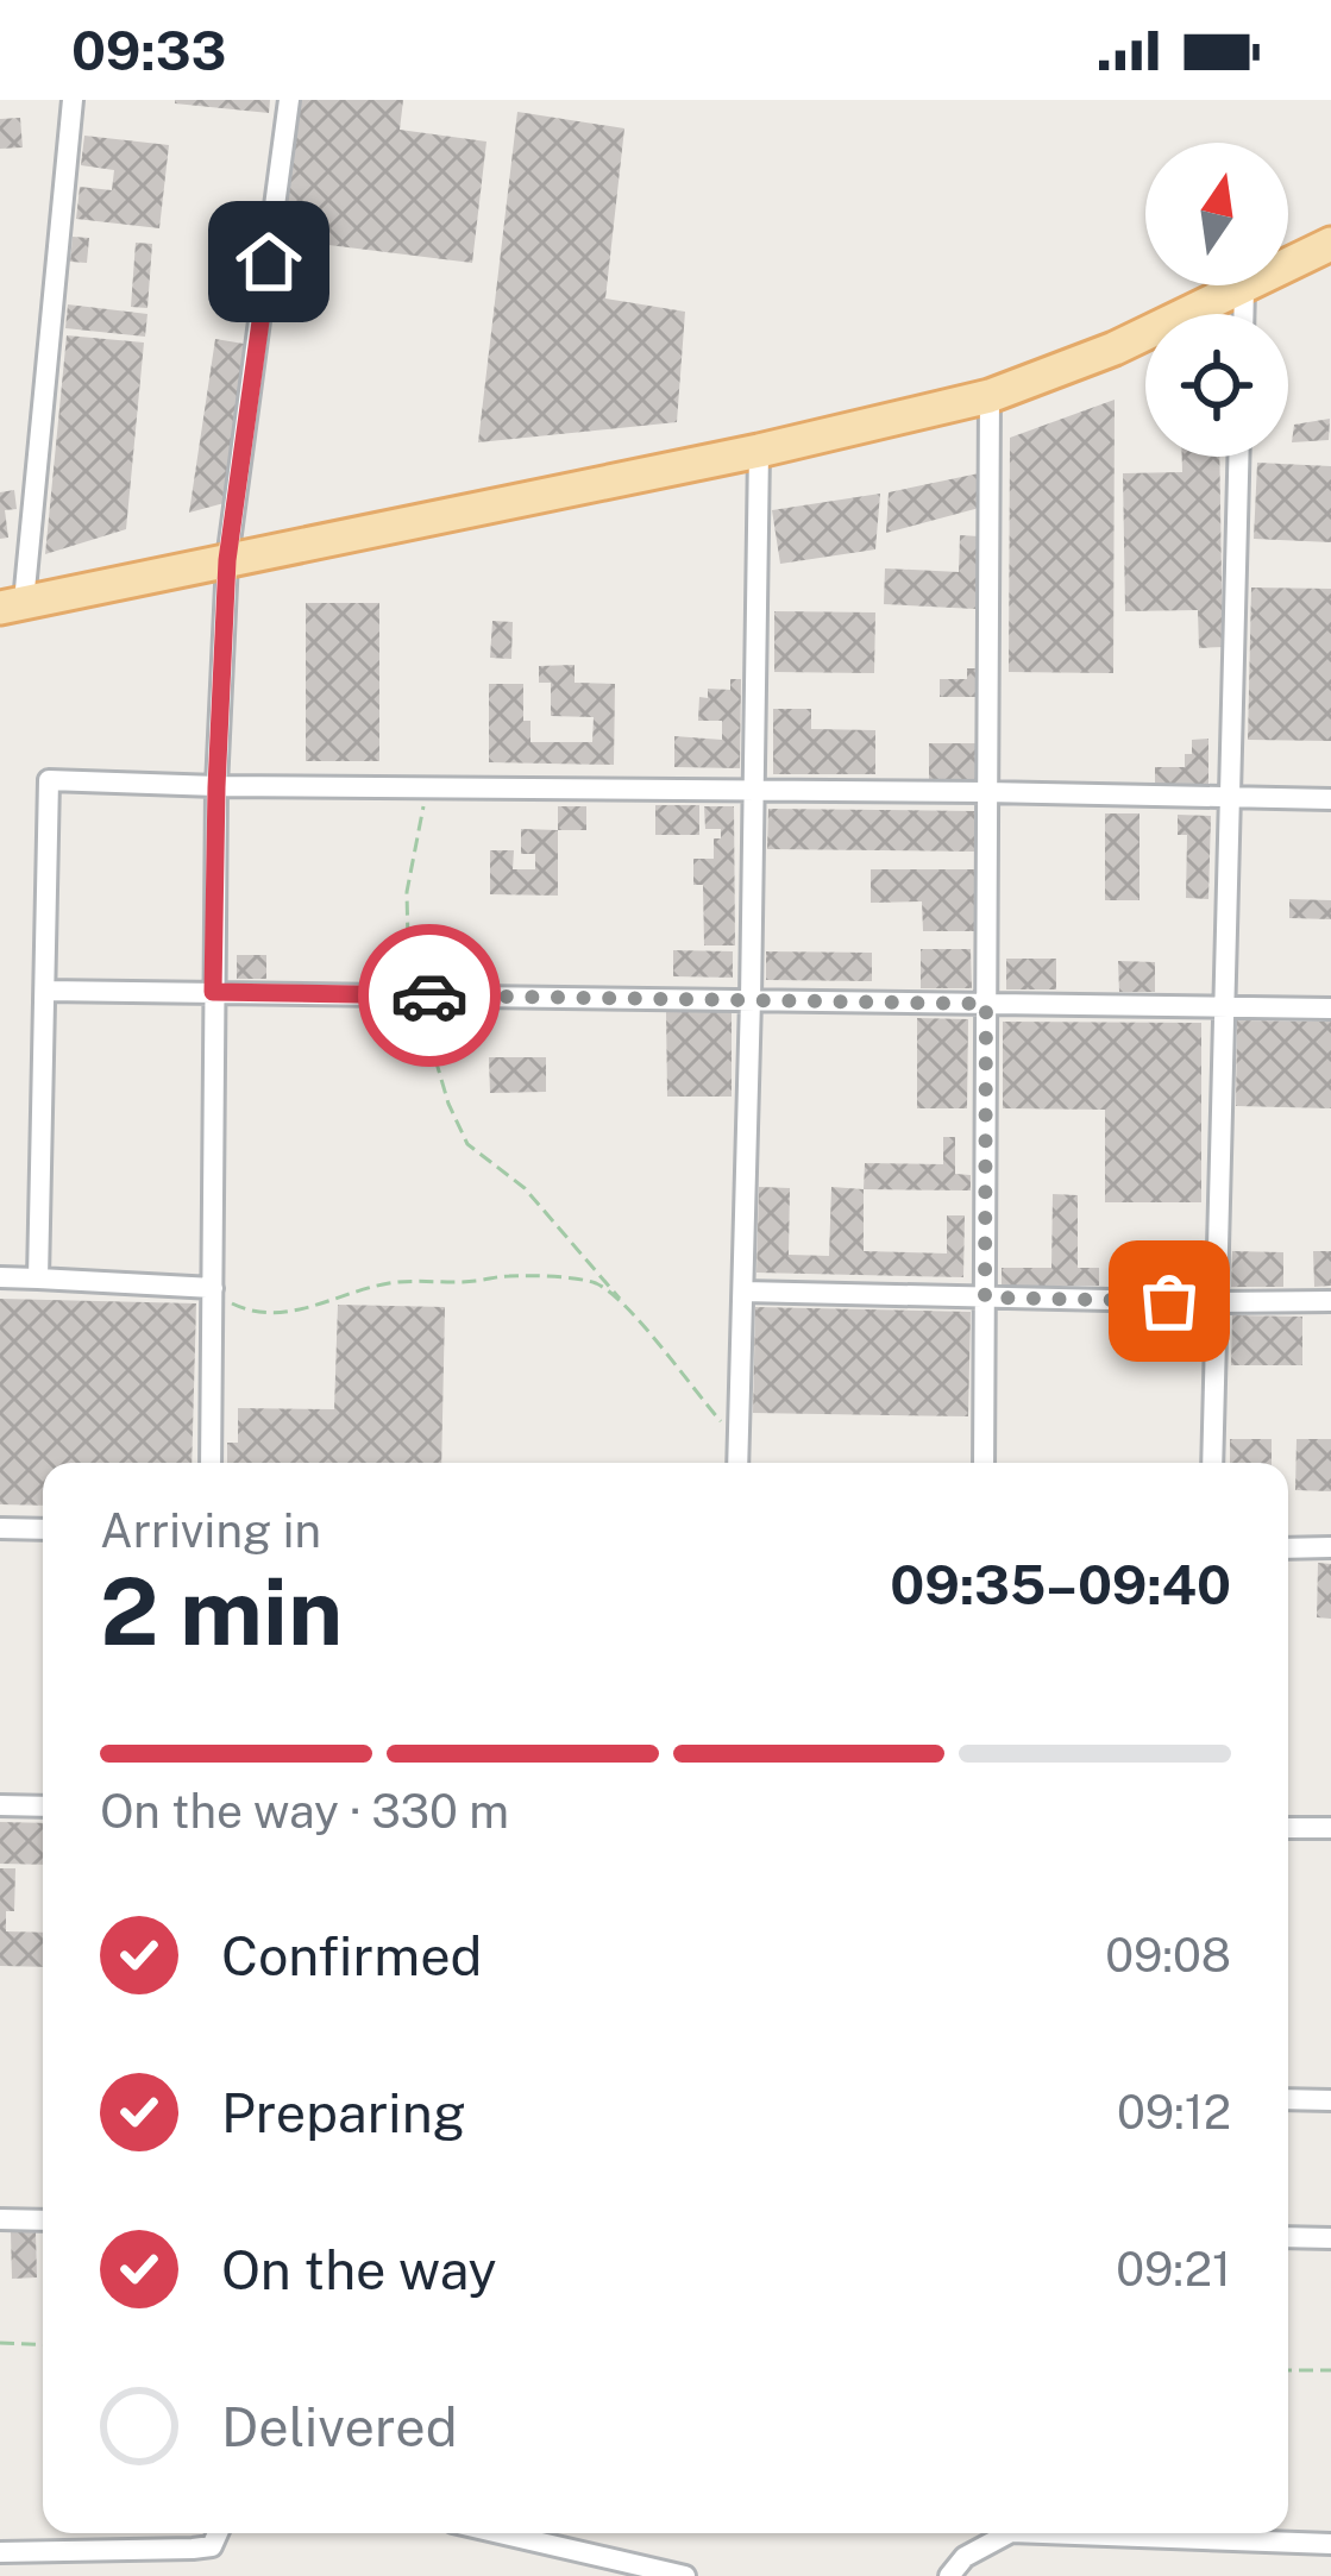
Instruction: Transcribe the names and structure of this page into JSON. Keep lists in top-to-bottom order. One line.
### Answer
{"north":"top","page":{"status":"09:33","heading":["2 min","Arriving in","09:35–09:40"],"bar":"On the way · 330 m","list":[["Confirmed","09:08"],["Preparing","09:12"],["On the way","09:21"],"Delivered"]}}
